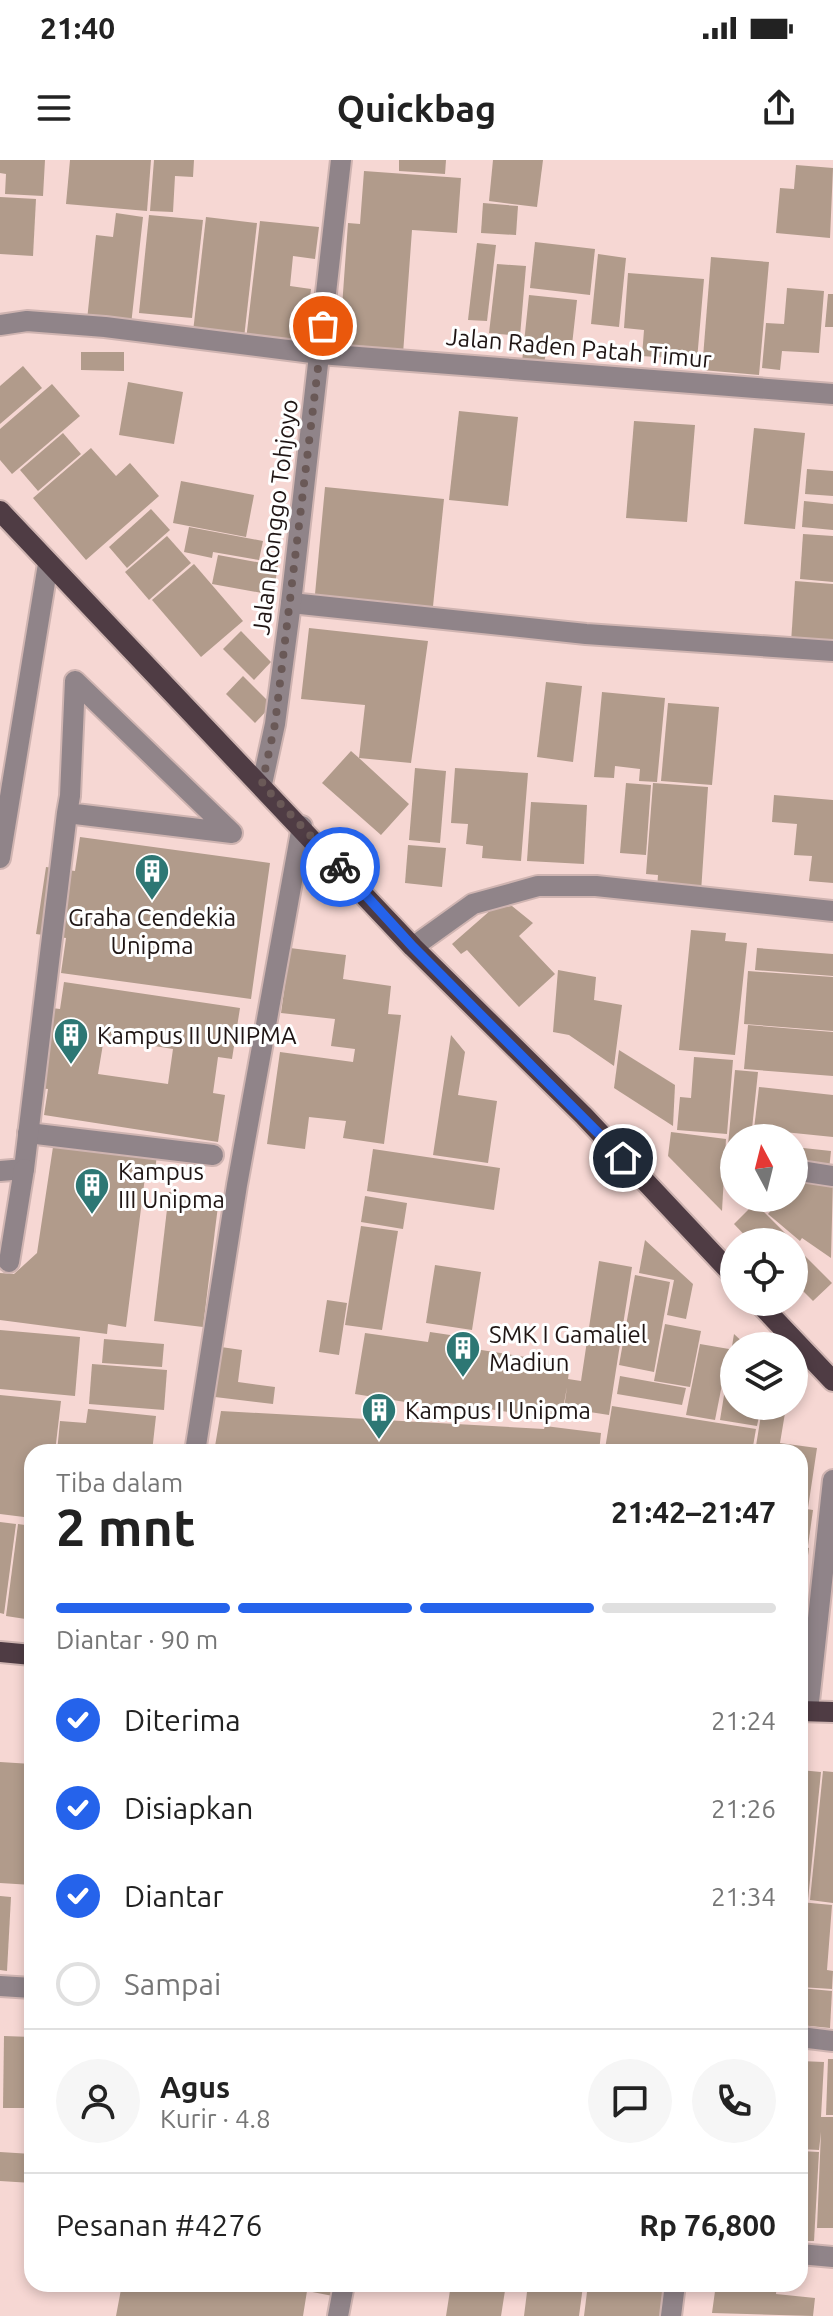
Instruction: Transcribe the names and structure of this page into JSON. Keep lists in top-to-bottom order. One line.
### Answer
{"streets":{"street":["Jalan Raden Patah Timur","Jalan Ronggo Tohjoyo"]},"crossings":[["Jalan Raden Patah Timur","Jalan Ronggo Tohjoyo"]],"places":{"building":["Graha Cendekia Unipma","Kampus II UNIPMA","Kampus III Unipma","SMK I Gamaliel Madiun","Kampus I Unipma"]},"north":"top","page":{"status":"21:40","header":"Quickbag","heading":["2 mnt","Tiba dalam","21:42–21:47"],"panel":["Agus","Kurir · 4.8","Pesanan #4276","Rp 76,800"],"bar":"Diantar · 90 m","list":[["Diterima","21:24"],["Disiapkan","21:26"],["Diantar","21:34"],"Sampai"]}}
